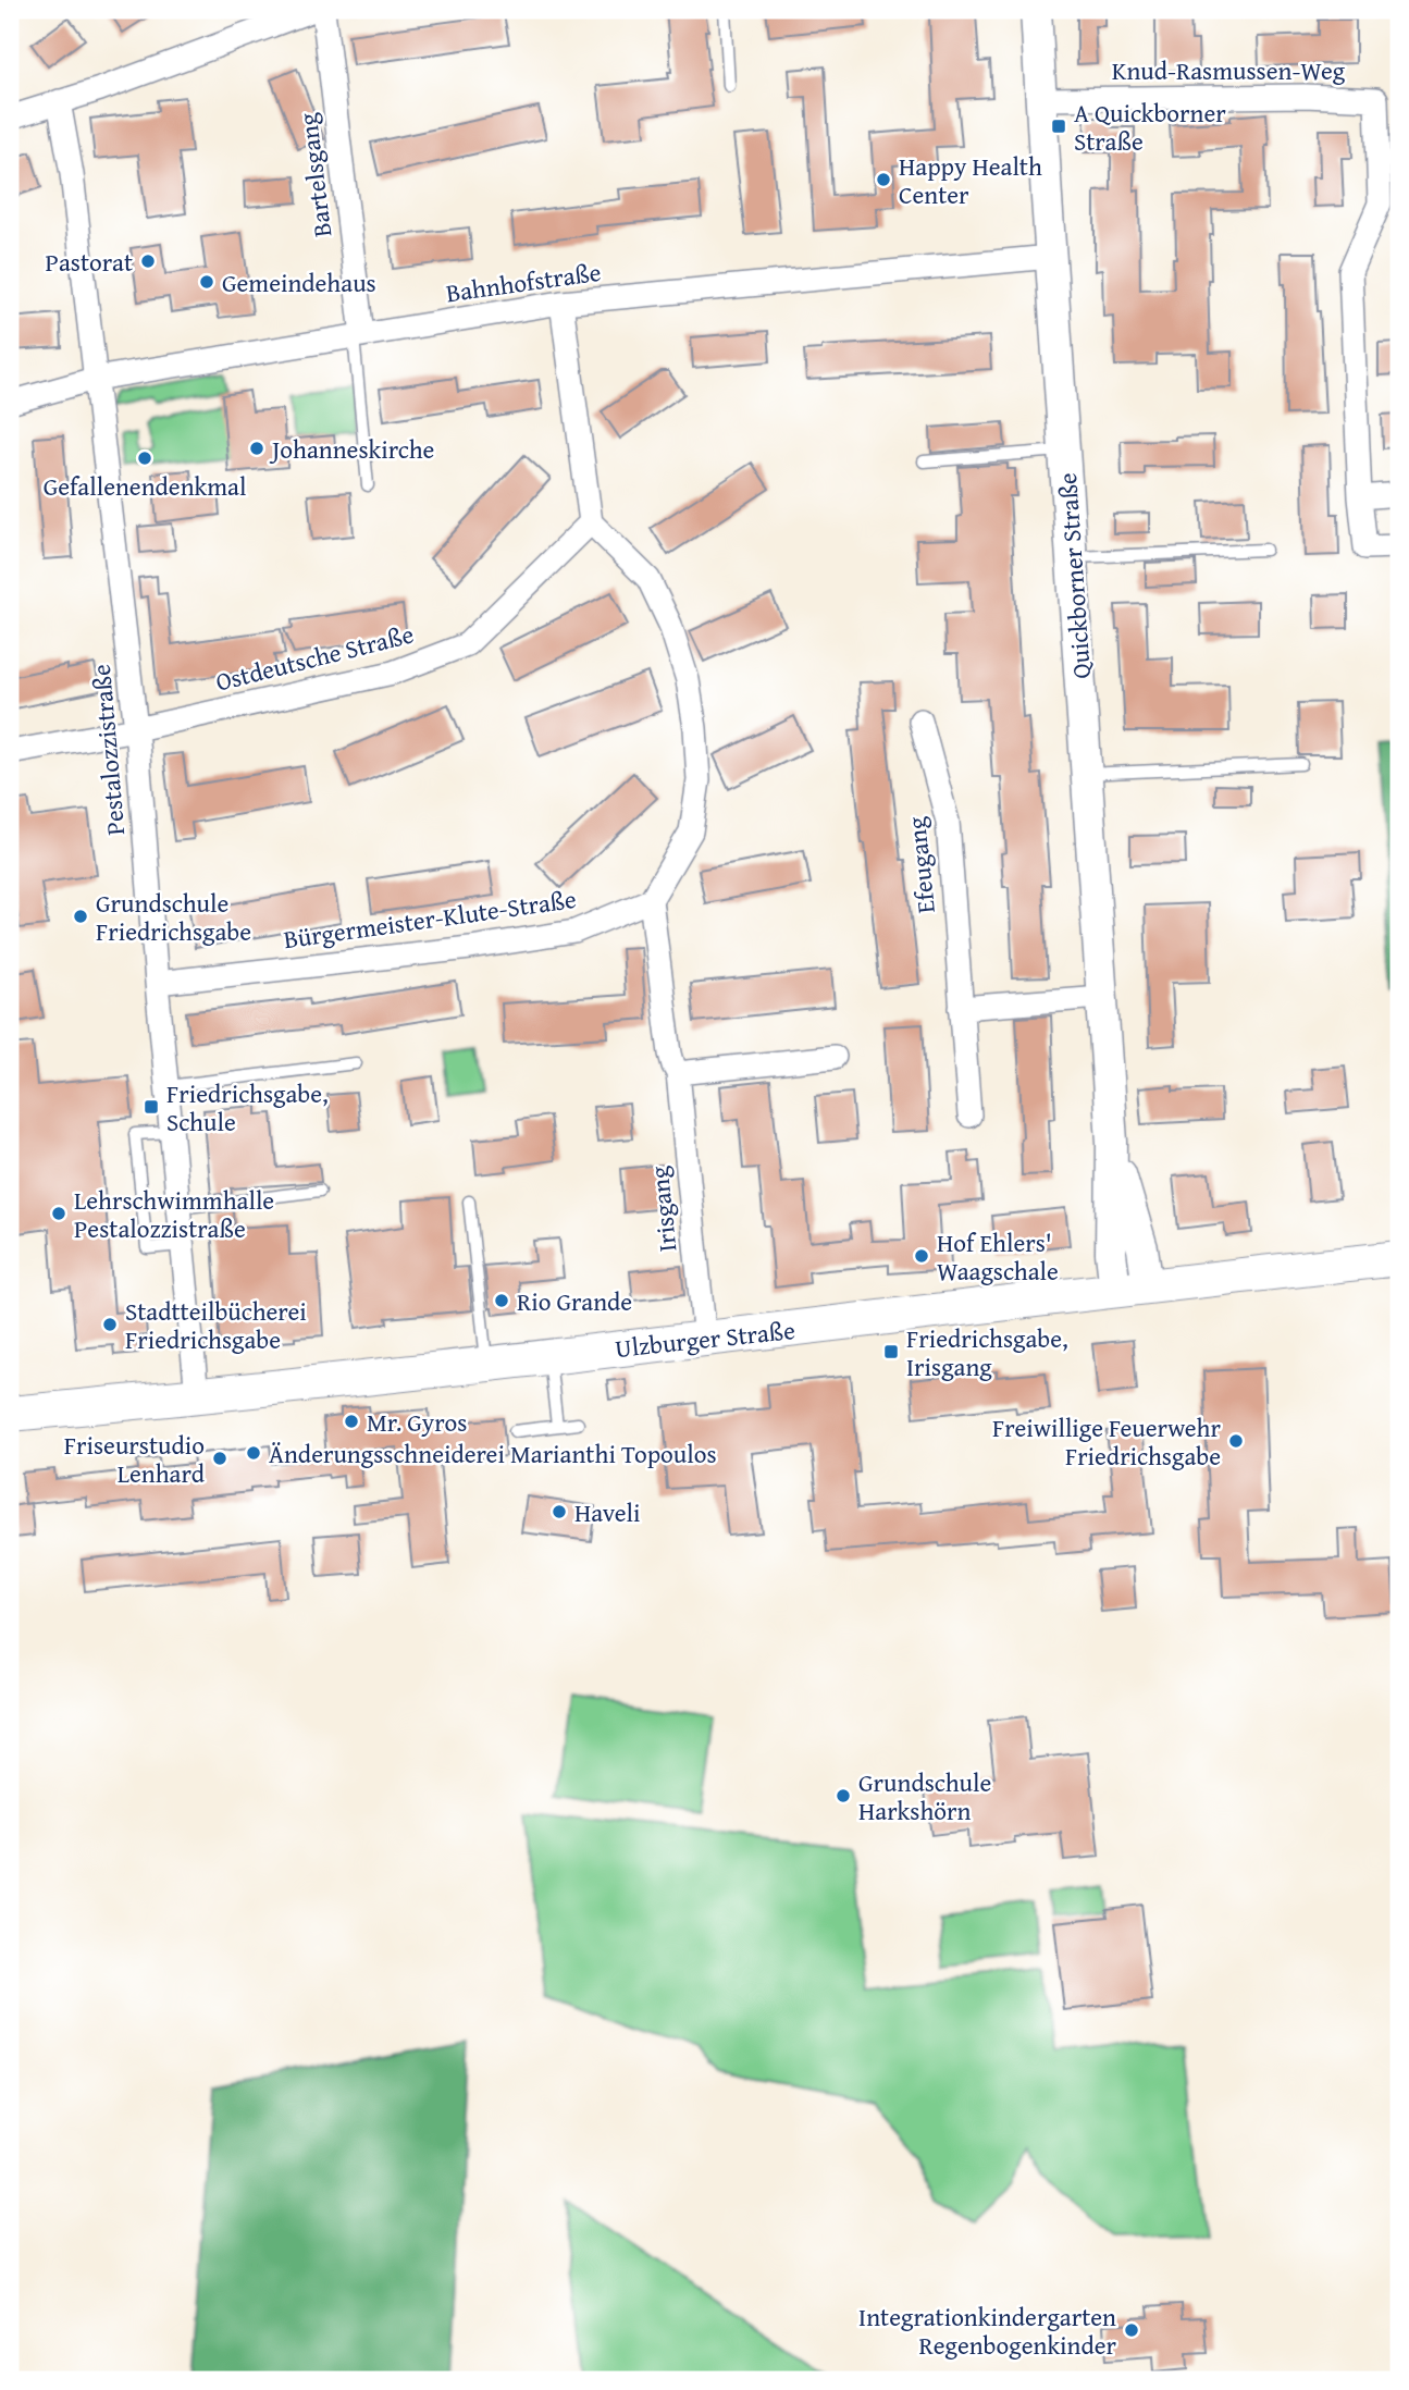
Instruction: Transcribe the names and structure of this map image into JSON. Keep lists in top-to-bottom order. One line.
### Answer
{"streets":{"main road":["Ulzburger Straße"],"street":["Knud-Rasmussen-Weg","Bartelsgang","Bahnhofstraße","Quickborner Straße","Ostdeutsche Straße","Pestalozzistraße","Efeugang","Bürgermeister-Klute-Straße","Irisgang"]},"crossings":[["Knud-Rasmussen-Weg","Quickborner Straße"],["Bartelsgang","Bahnhofstraße"],["Bahnhofstraße","Quickborner Straße"],["Bahnhofstraße","Pestalozzistraße"],["Quickborner Straße","Ulzburger Straße"],["Ostdeutsche Straße","Pestalozzistraße"],["Pestalozzistraße","Bürgermeister-Klute-Straße"],["Pestalozzistraße","Ulzburger Straße"],["Bürgermeister-Klute-Straße","Irisgang"],["Irisgang","Ulzburger Straße"]],"places":{"transit":["A Quickborner Straße","Friedrichsgabe, Schule","Friedrichsgabe, Irisgang"],"other":["Happy Health Center","Pastorat","Gemeindehaus","Johanneskirche","Gefallenendenkmal","Grundschule Friedrichsgabe","Lehrschwimmhalle Pestalozzistraße","Hof Ehlers' Waagschale","Rio Grande","Stadtteilbücherei Friedrichsgabe","Mr. Gyros","Freiwillige Feuerwehr Friedrichsgabe","Änderungsschneiderei Marianthi Topoulos","Friseurstudio Lenhard","Haveli","Grundschule Harkshörn","Integrationkindergarten Regenbogenkinder"]}}
